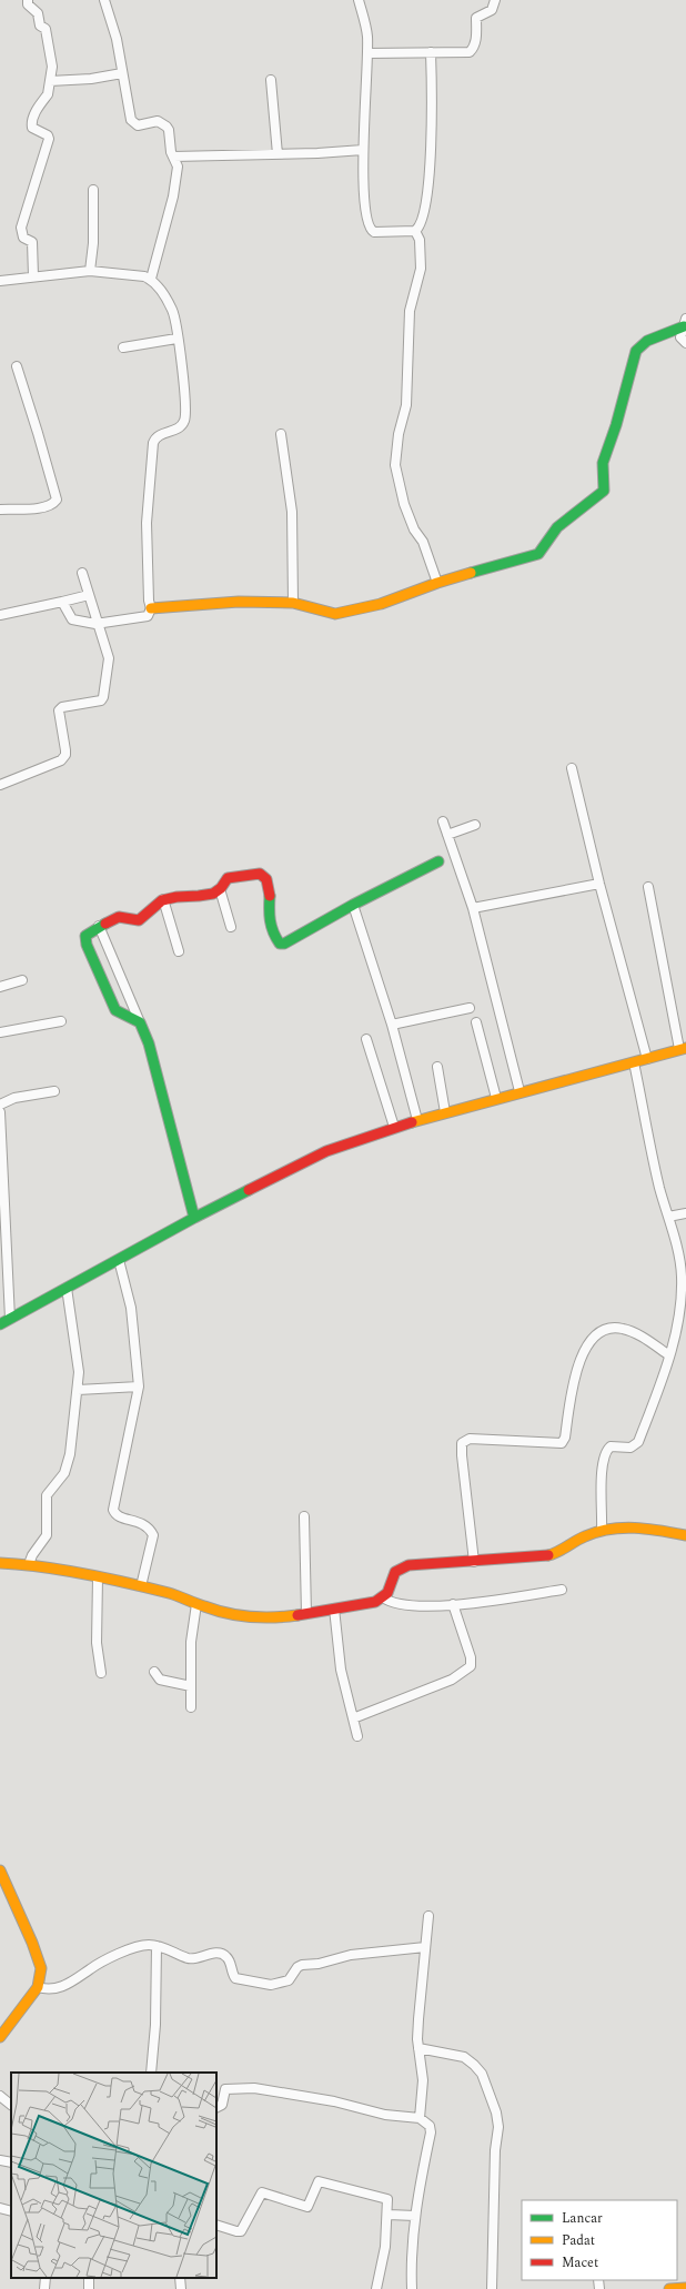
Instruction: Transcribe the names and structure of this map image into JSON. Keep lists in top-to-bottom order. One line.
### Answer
{"legend":["Lancar","Padat","Macet"]}
